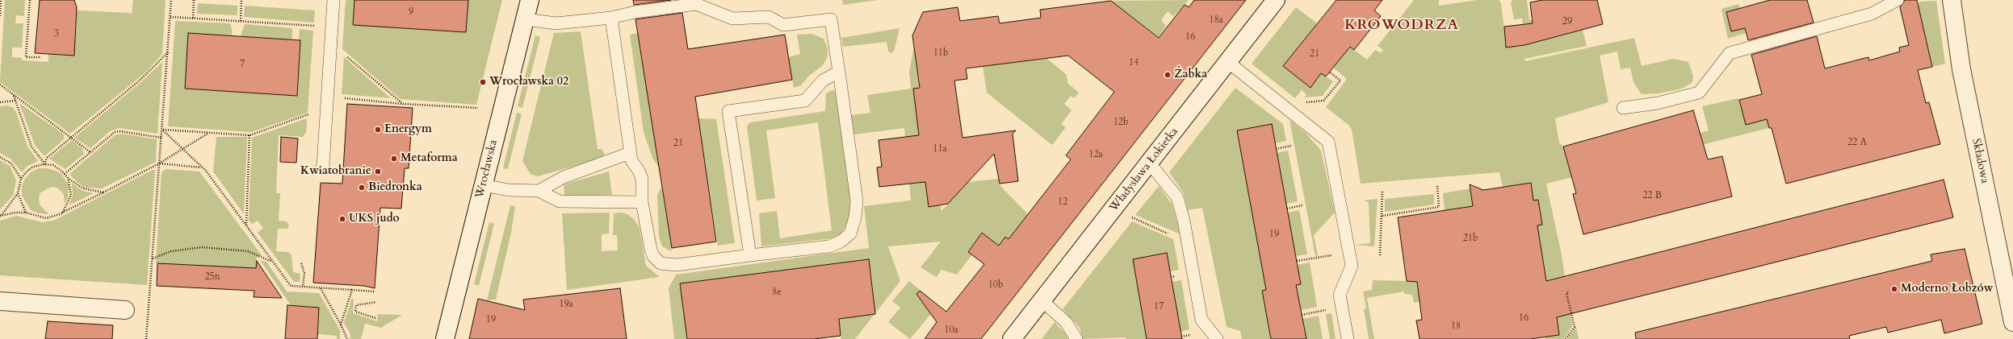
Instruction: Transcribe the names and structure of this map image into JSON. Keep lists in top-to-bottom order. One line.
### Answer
{"streets":{"street":["Składowa","Wrocławska","Władysława Łokietka"]},"districts":["KROWODRZA"],"places":["Żabka","Wrocławska 02","Energym","Metaforma","Kwiatobranie","Biedronka","UKS judo","Moderno Łobzów"],"house_numbers":["9","18a","29","3","16","11b","21","14","7","12b","22 A","21","11a","12a","22 B","12","19","21b","25n","10b","8e","19a","17","16","19","18","10a"]}
